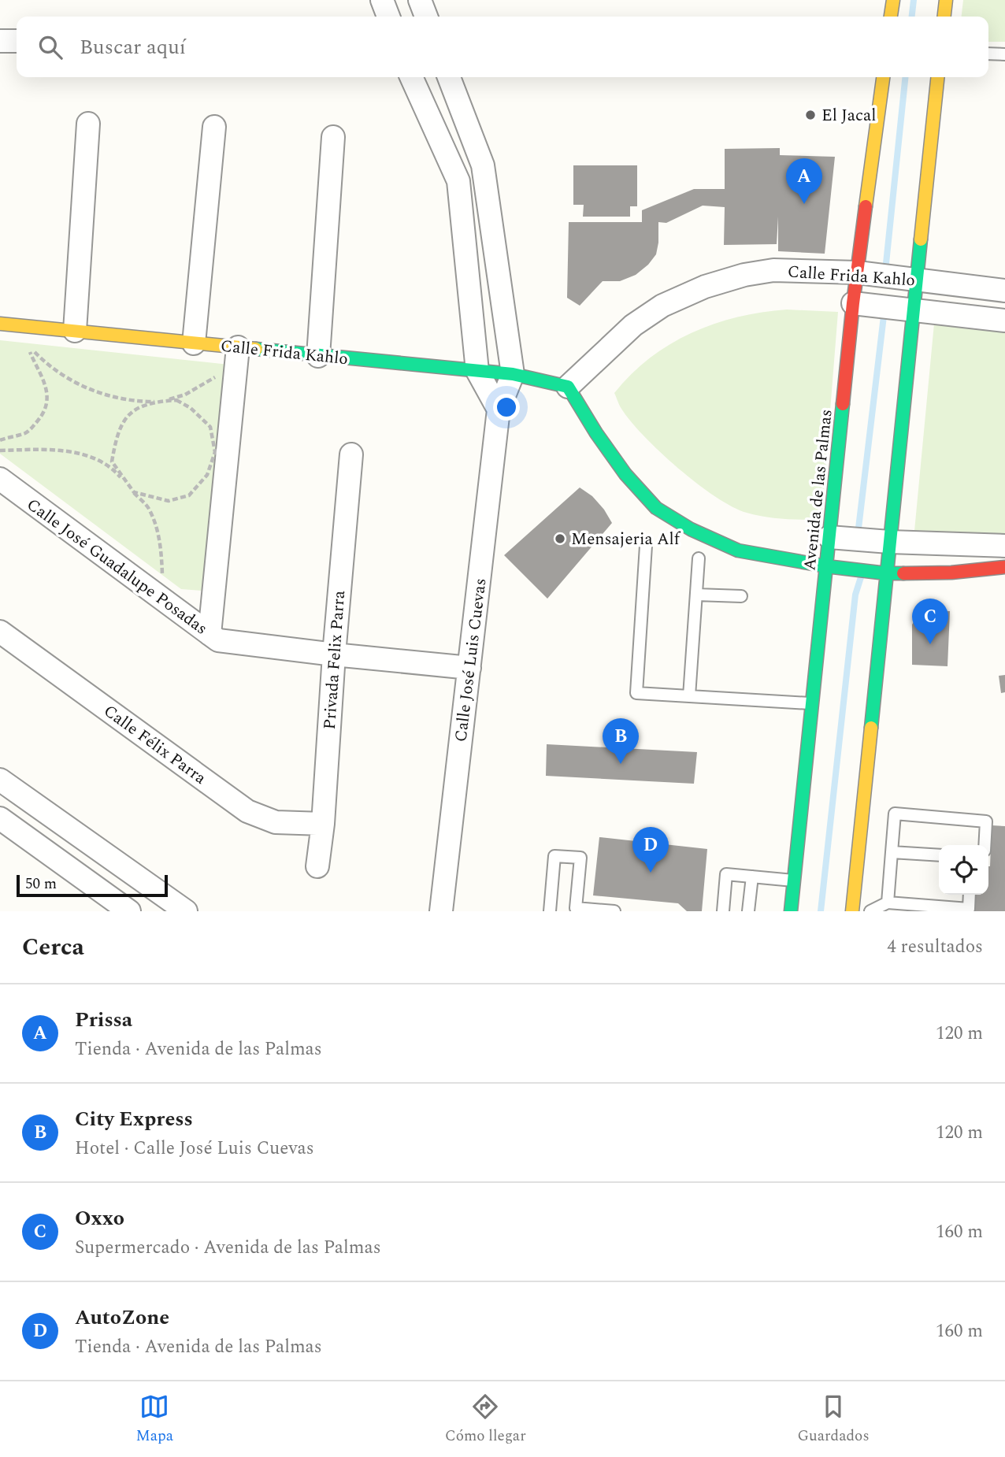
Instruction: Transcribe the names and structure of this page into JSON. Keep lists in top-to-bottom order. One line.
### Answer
{"streets":{"main road":["Calle Frida Kahlo","Avenida de las Palmas"],"street":["Calle José Guadalupe Posadas","Privada Felix Parra","Calle José Luis Cuevas","Calle Félix Parra"]},"crossings":[["Calle Frida Kahlo","Avenida de las Palmas"],["Calle Frida Kahlo","Calle José Luis Cuevas"],["Calle José Guadalupe Posadas","Privada Felix Parra"],["Calle José Guadalupe Posadas","Calle José Luis Cuevas"],["Privada Felix Parra","Calle Félix Parra"]],"places":["El Jacal","Mensajeria Alf"],"scale_bar":"50 m","page":{"search":"Buscar aquí","pins":["A","C","B","D"],"scale":"50 m","heading":["Cerca","4 resultados"],"list":[{"mark":"A","name":"Prissa","note":"Tienda · Avenida de las Palmas","value":"120 m"},{"mark":"B","name":"City Express","note":"Hotel · Calle José Luis Cuevas","value":"120 m"},{"mark":"C","name":"Oxxo","note":"Supermercado · Avenida de las Palmas","value":"160 m"},{"mark":"D","name":"AutoZone","note":"Tienda · Avenida de las Palmas","value":"160 m"}],"nav":["Mapa","Cómo llegar","Guardados"]}}
